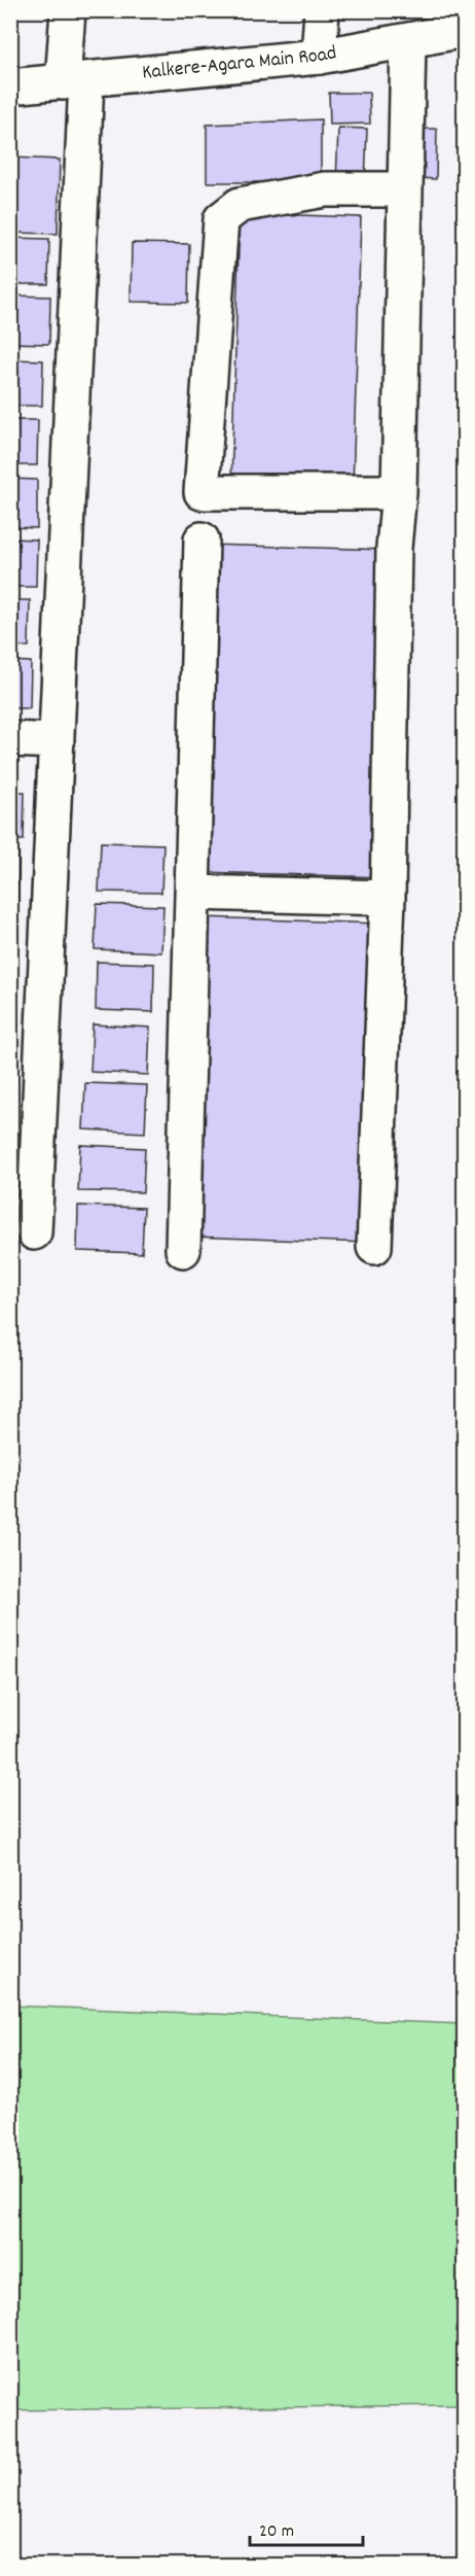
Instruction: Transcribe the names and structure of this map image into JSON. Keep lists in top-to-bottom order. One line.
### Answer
{"streets":{"street":["Kalkere-Agara Main Road"]},"scale_bar":"20 m"}
